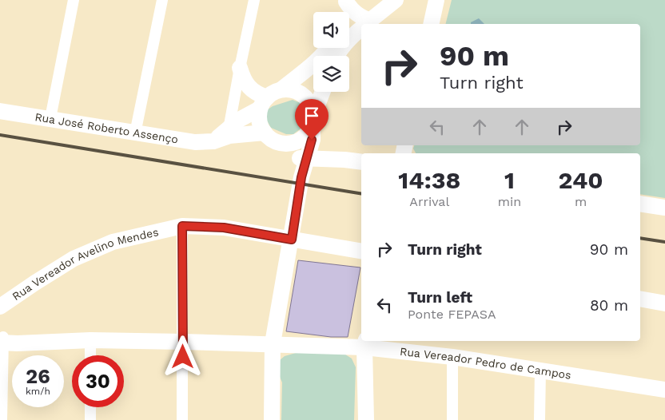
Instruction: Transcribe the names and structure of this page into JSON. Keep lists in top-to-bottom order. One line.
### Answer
{"streets":{"main road":["Rua José Roberto Assenço","Rua Vereador Avelino Mendes","Rua Vereador Pedro de Campos"]},"page":{"turn":["90 m","Turn right"],"eta":["14:38","Arrival","1","min","240","m"],"list":[{"name":"Turn right","value":"90 m"},{"name":"Turn left","note":"Ponte FEPASA","value":"80 m"}],"speed":"26 km/h","limit":"30"}}
